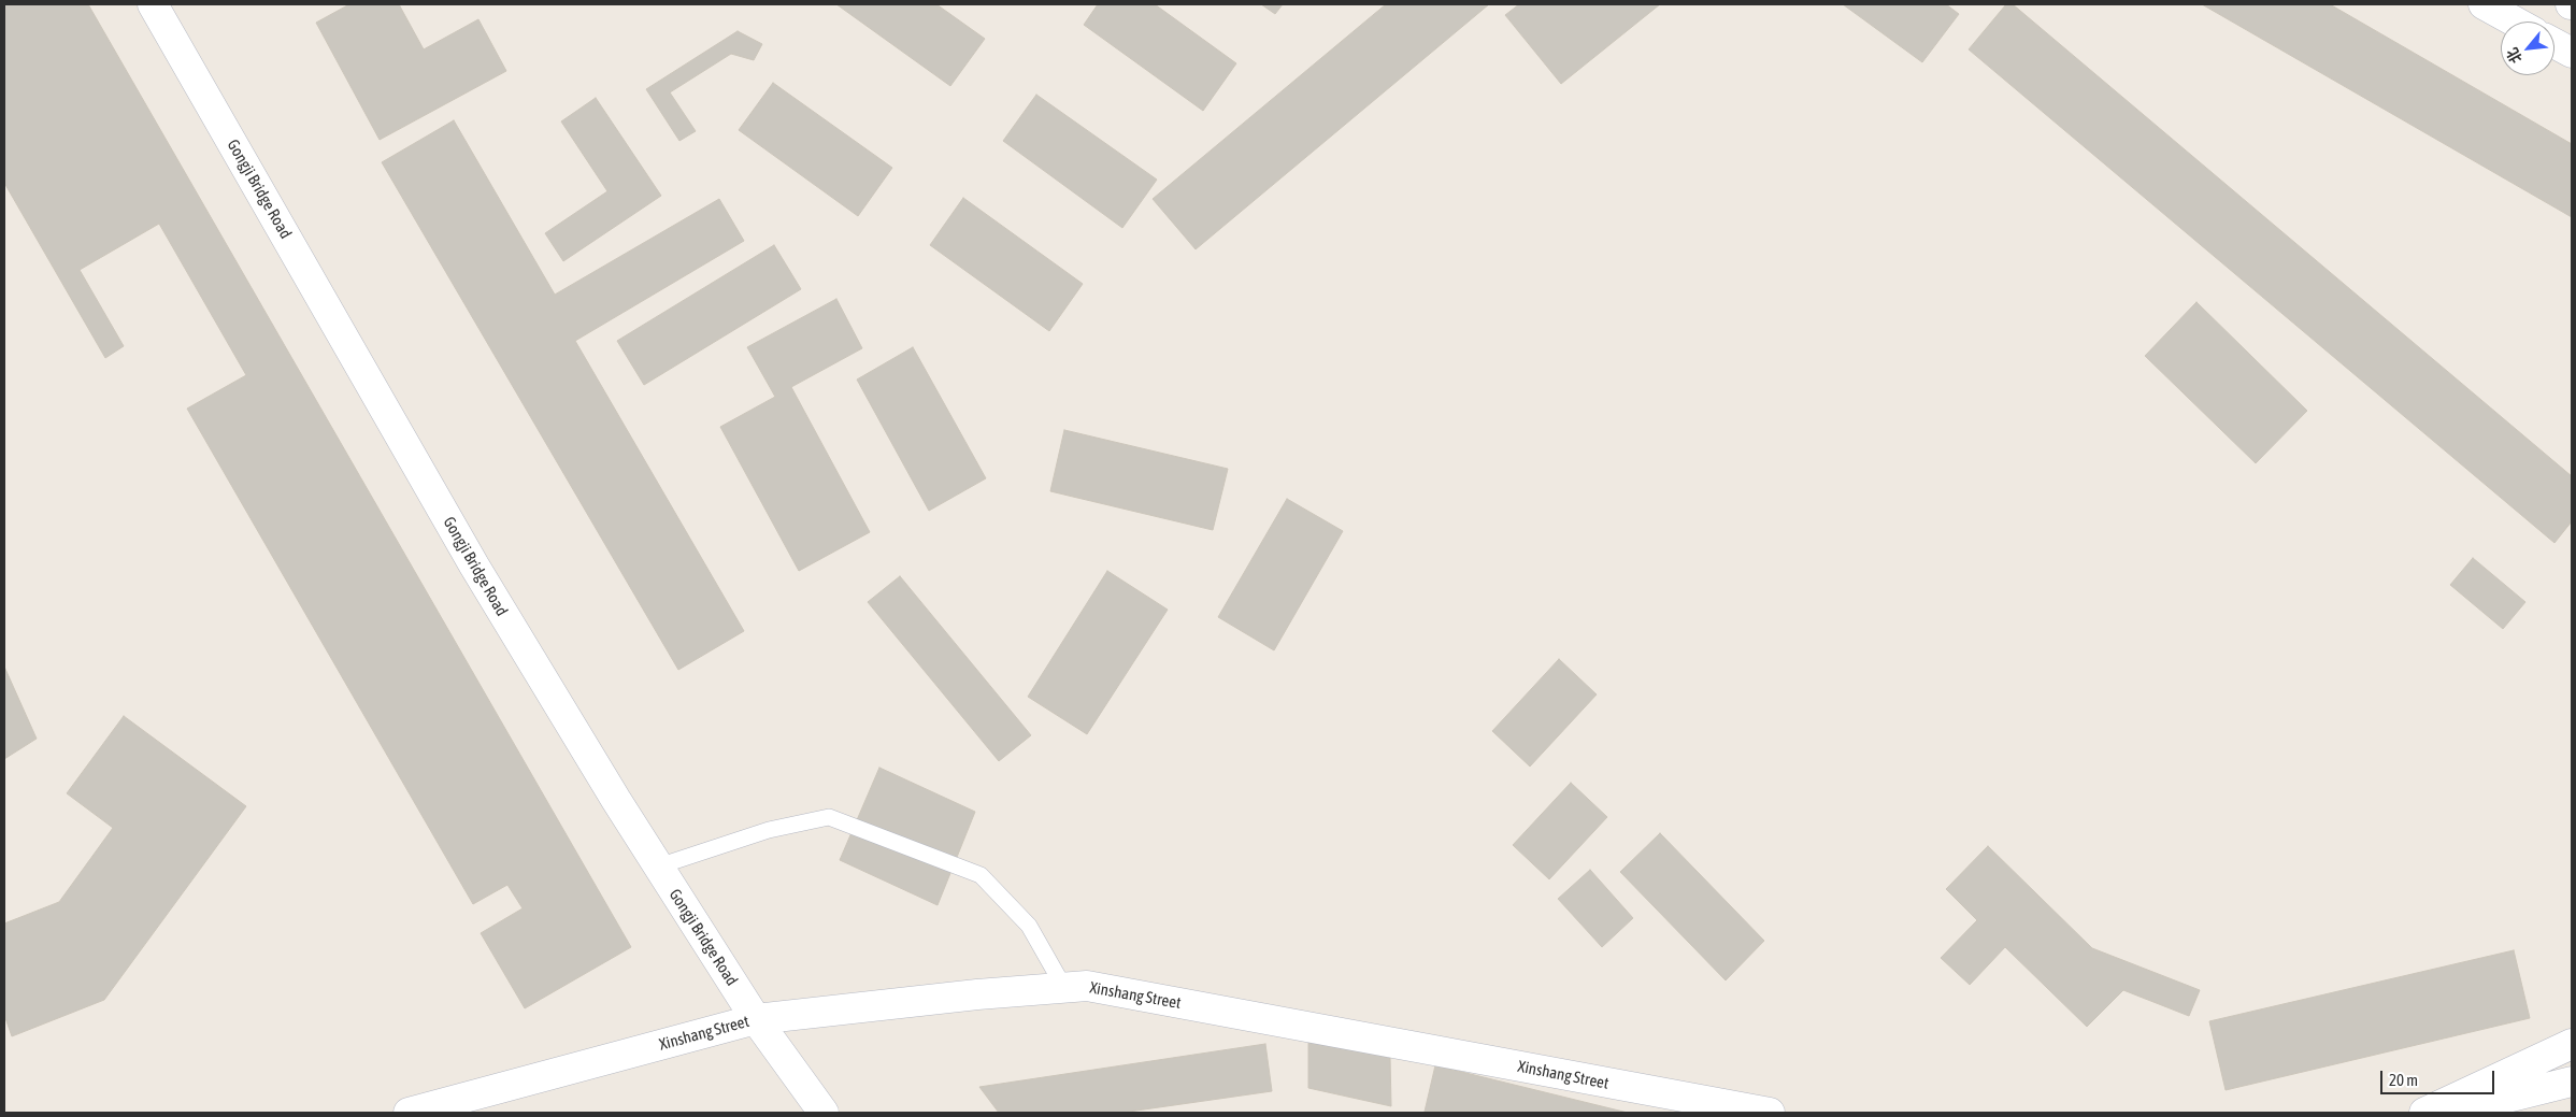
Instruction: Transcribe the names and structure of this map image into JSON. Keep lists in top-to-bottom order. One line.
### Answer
{"streets":{"main road":["Gongji Bridge Road","Xinshang Street"]},"crossings":[["Gongji Bridge Road","Xinshang Street"]],"scale_bar":"20 m","north":"bottom left"}
